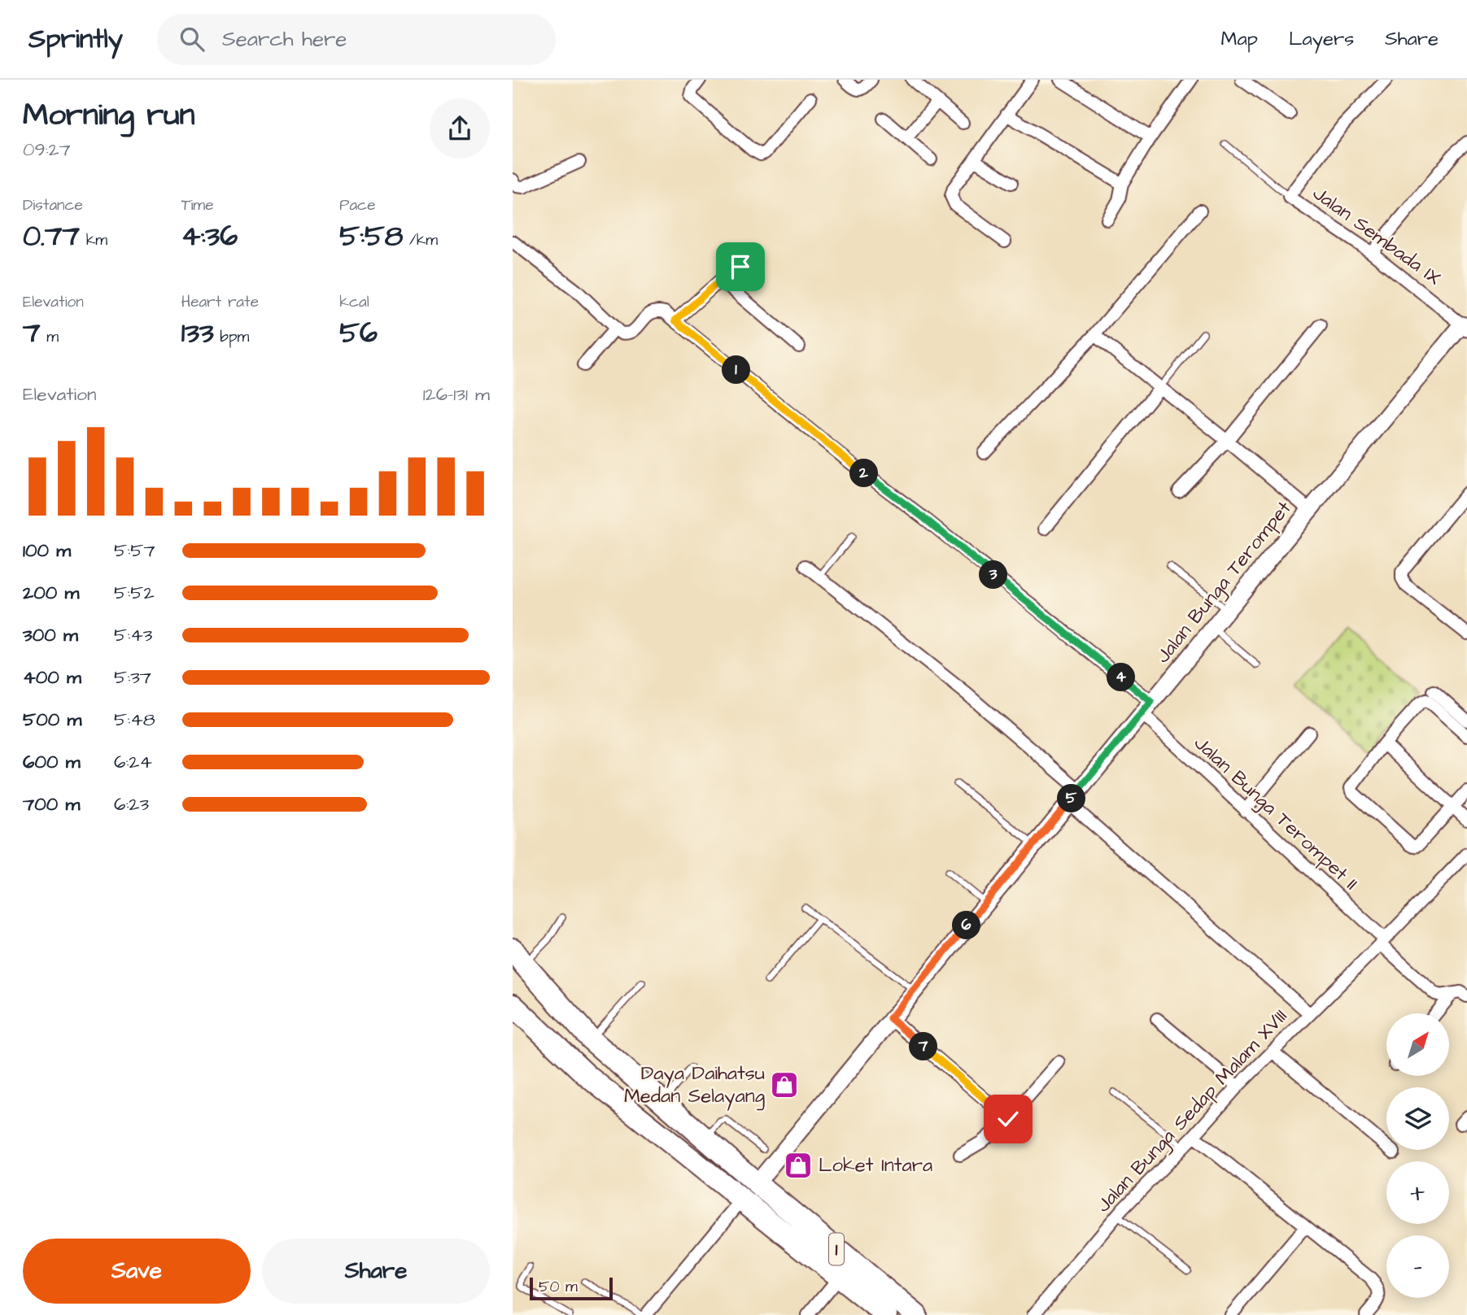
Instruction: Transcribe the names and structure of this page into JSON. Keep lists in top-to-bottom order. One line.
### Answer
{"streets":{"highway":["1"],"street":["Jalan Sembada IX","Jalan Bunga Terompet","Jalan Bunga Terompet II","Jalan Bunga Sedap Malam XVIII"]},"crossings":[["Jalan Sembada IX","Jalan Bunga Terompet"],["Jalan Bunga Terompet","Jalan Bunga Terompet II"],["Jalan Bunga Terompet","1"],["Jalan Bunga Terompet II","Jalan Bunga Sedap Malam XVIII"]],"places":{"shop":["Daya Daihatsu Medan Selayang","Loket Intara"]},"scale_bar":"50 m","north":"top right","page":{"header":"Sprintly","search":"Search here","nav":["Map","Layers","Share"],"heading":["Morning run","09:27"],"stats":[["Distance","0.77 km"],["Time","4:36"],["Pace","5:58 /km"],["Elevation","7 m"],["Heart rate","133 bpm"],["kcal","56"]],"pins":["1","2","3","4","5","6","7"],"chart":["Elevation","126–131 m"],"list":[{"name":"100 m","note":"5:57"},{"name":"200 m","note":"5:52"},{"name":"300 m","note":"5:43"},{"name":"400 m","note":"5:37"},{"name":"500 m","note":"5:48"},{"name":"600 m","note":"6:24"},{"name":"700 m","note":"6:23"}],"map_buttons":["+","−"],"buttons":["Save","Share"],"scale":"50 m"}}
